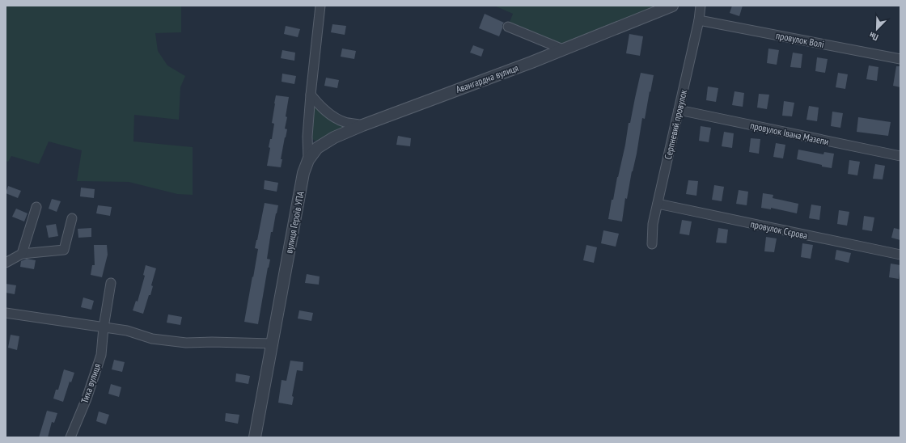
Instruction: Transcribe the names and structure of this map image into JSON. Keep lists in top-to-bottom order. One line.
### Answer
{"streets":{"street":["провулок Волі","Авангардна вулиця","Серпневий провулок","провулок Івана Мазепи","вулиця Героїв УПА","провулок Сєрова","Тиха вулиця"]},"crossings":[["провулок Волі","Серпневий провулок"],["Авангардна вулиця","вулиця Героїв УПА"],["Серпневий провулок","провулок Івана Мазепи"],["Серпневий провулок","провулок Сєрова"]],"north":"bottom left"}
